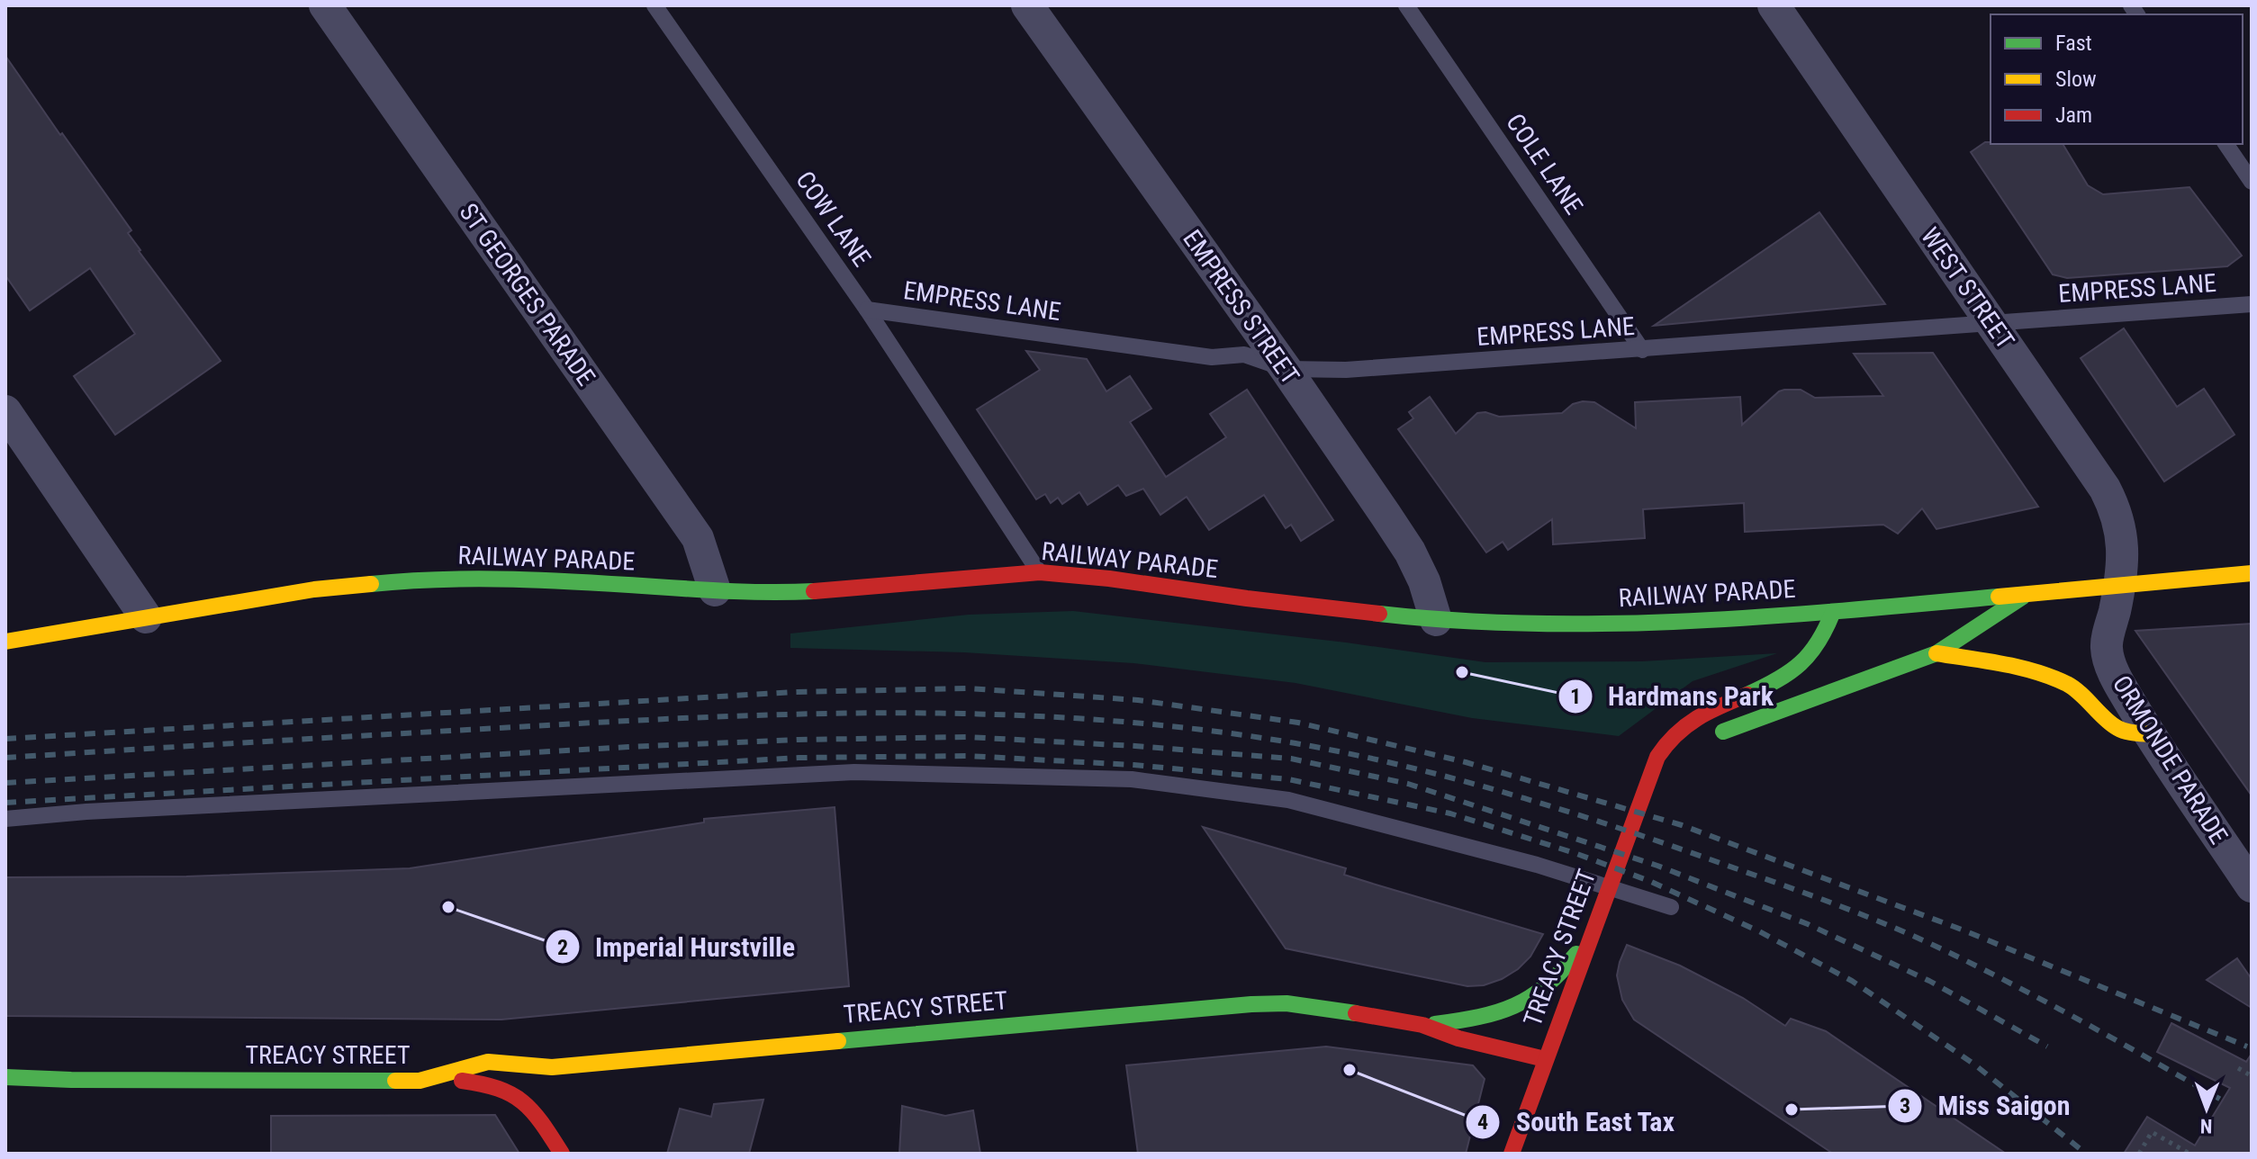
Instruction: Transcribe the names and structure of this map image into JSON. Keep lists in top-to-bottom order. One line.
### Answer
{"streets":{"street":["WEST STREET","ST GEORGES PARADE","EMPRESS STREET","RAILWAY PARADE","ORMONDE PARADE","TREACY STREET"],"lane":["COLE LANE","COW LANE","EMPRESS LANE"]},"crossings":[["COLE LANE","EMPRESS LANE"],["COW LANE","EMPRESS LANE"],["COW LANE","RAILWAY PARADE"],["WEST STREET","EMPRESS LANE"],["WEST STREET","RAILWAY PARADE"],["WEST STREET","ORMONDE PARADE"],["EMPRESS LANE","EMPRESS STREET"],["ST GEORGES PARADE","RAILWAY PARADE"],["EMPRESS STREET","RAILWAY PARADE"],["RAILWAY PARADE","ORMONDE PARADE"],["RAILWAY PARADE","TREACY STREET"]],"places":["Hardmans Park","Imperial Hurstville","South East Tax","Miss Saigon"],"legend":["Fast","Slow","Jam"],"north":"bottom"}
